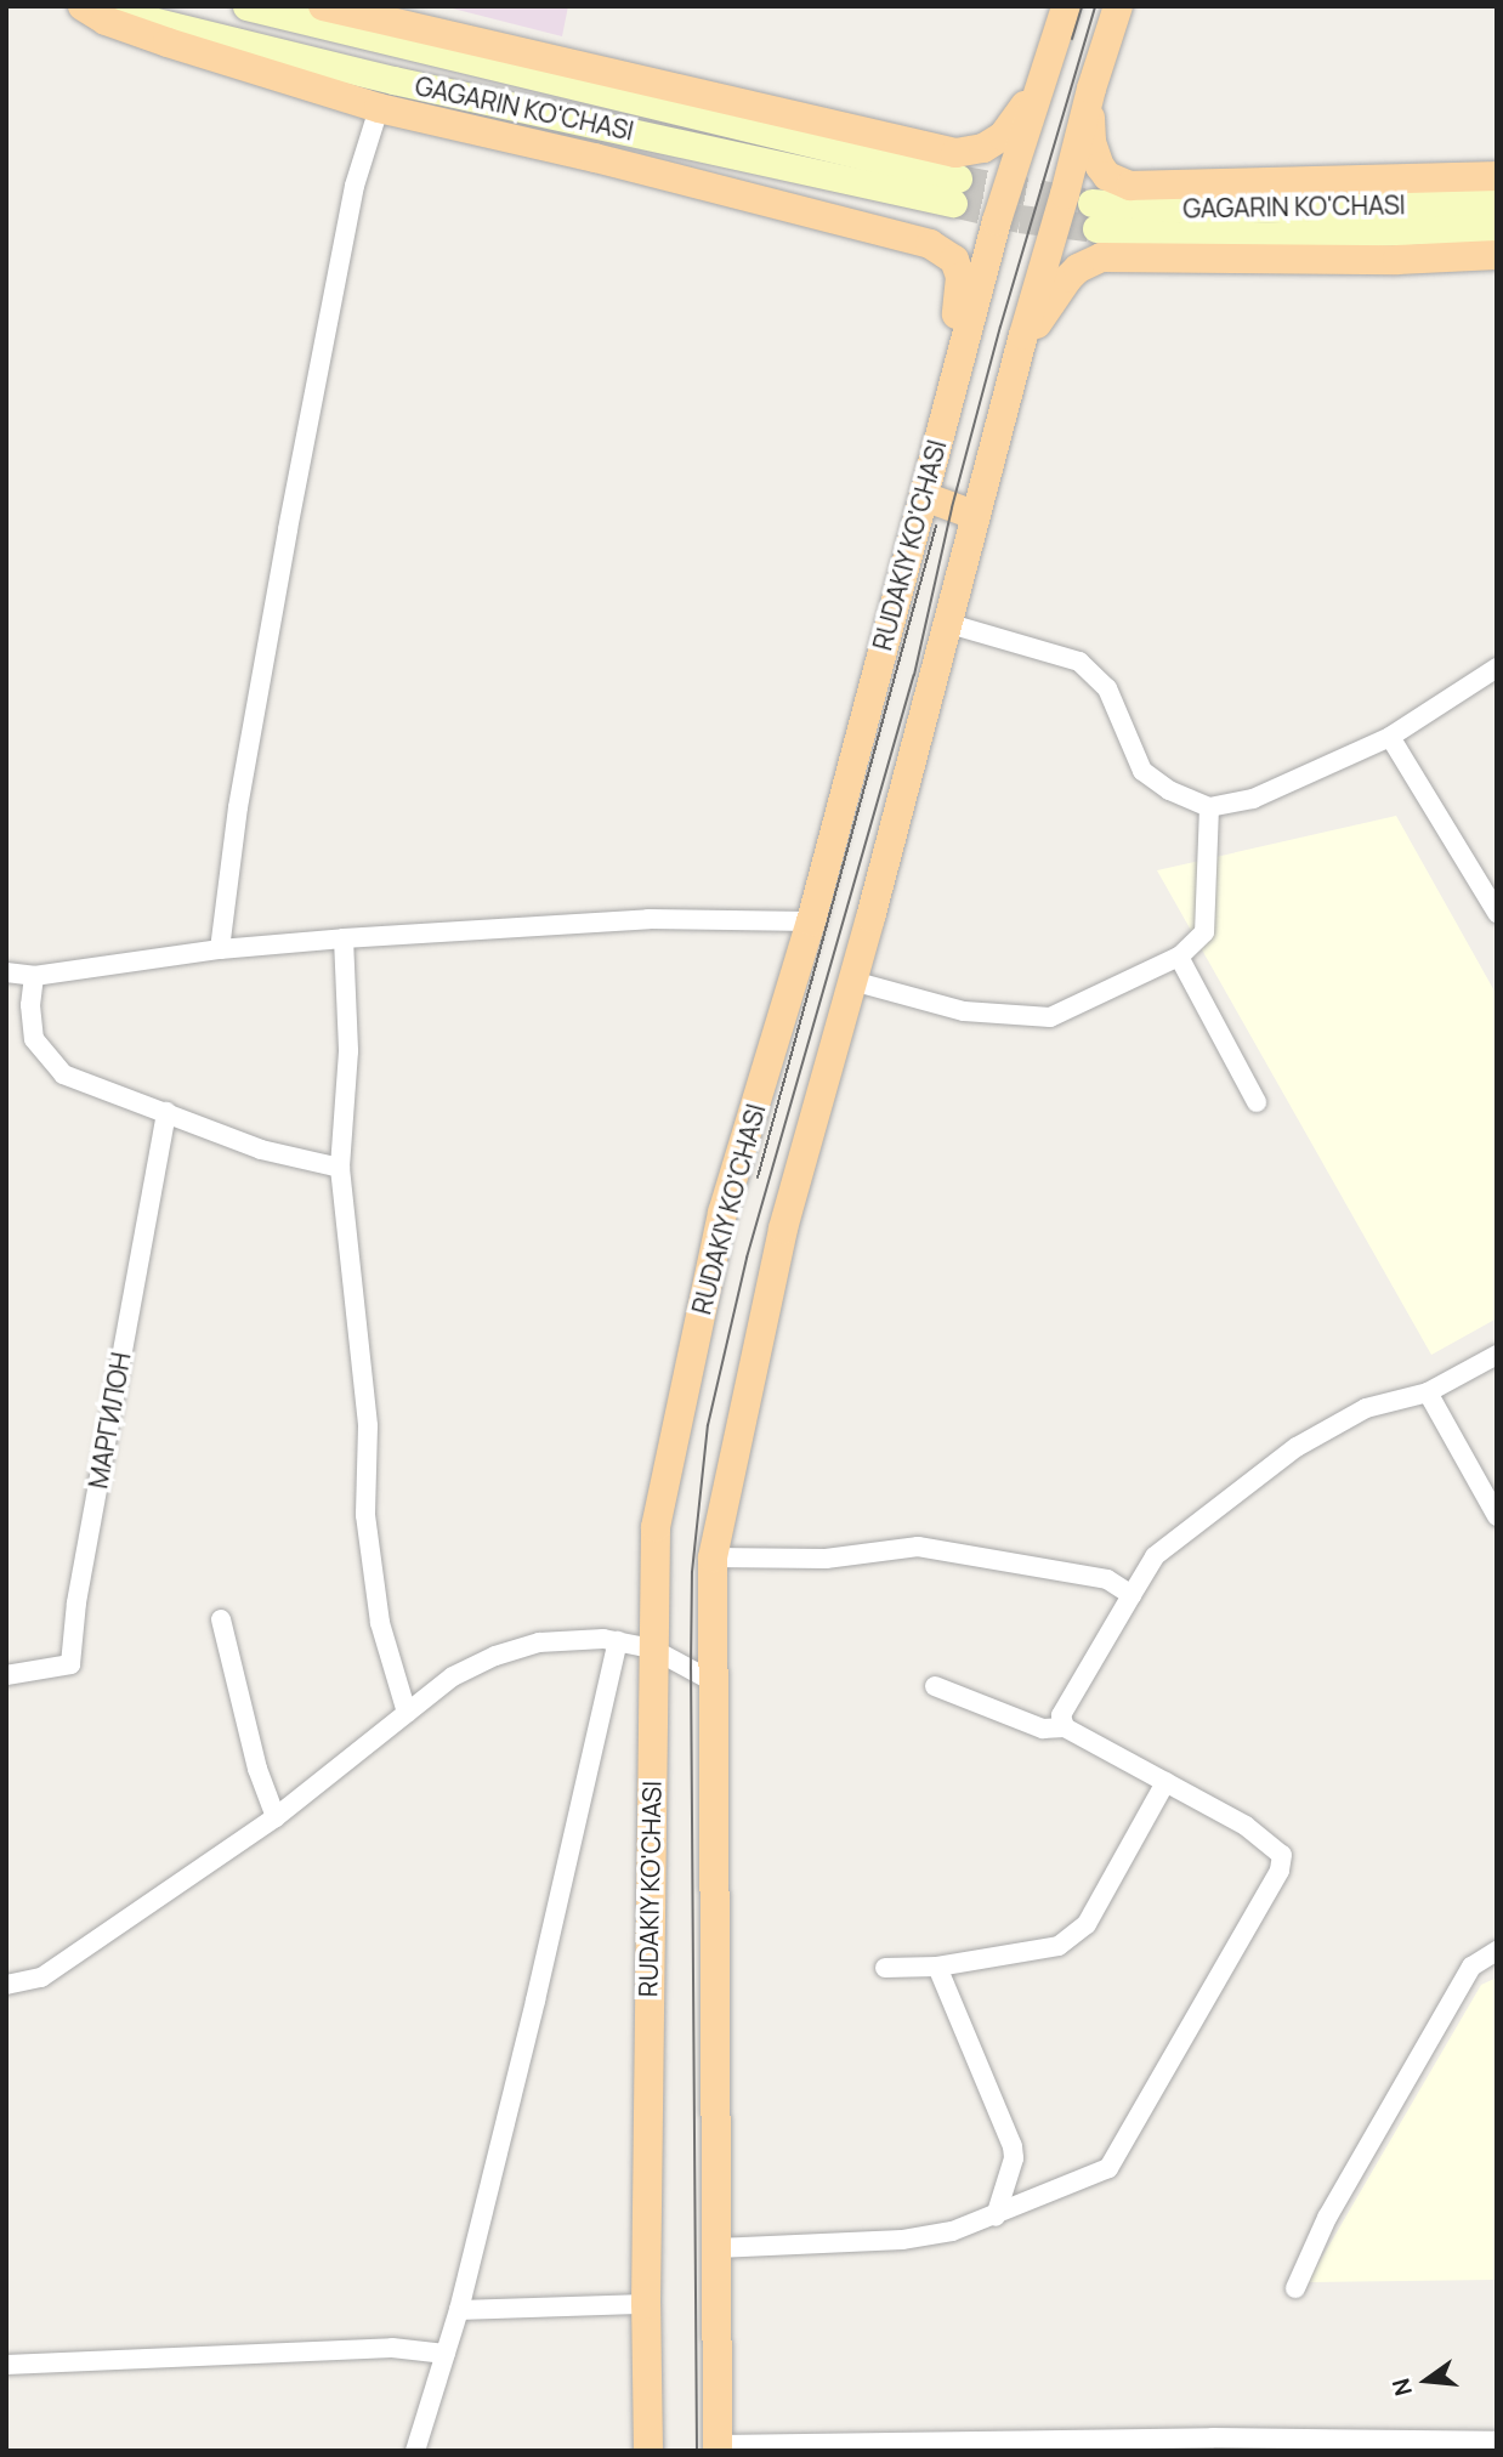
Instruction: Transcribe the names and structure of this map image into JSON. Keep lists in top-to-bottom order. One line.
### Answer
{"streets":{"main road":["GAGARIN KO'CHASI","RUDAKIY KO'CHASI"],"street":["МАРГИЛОН"]},"north":"left"}
